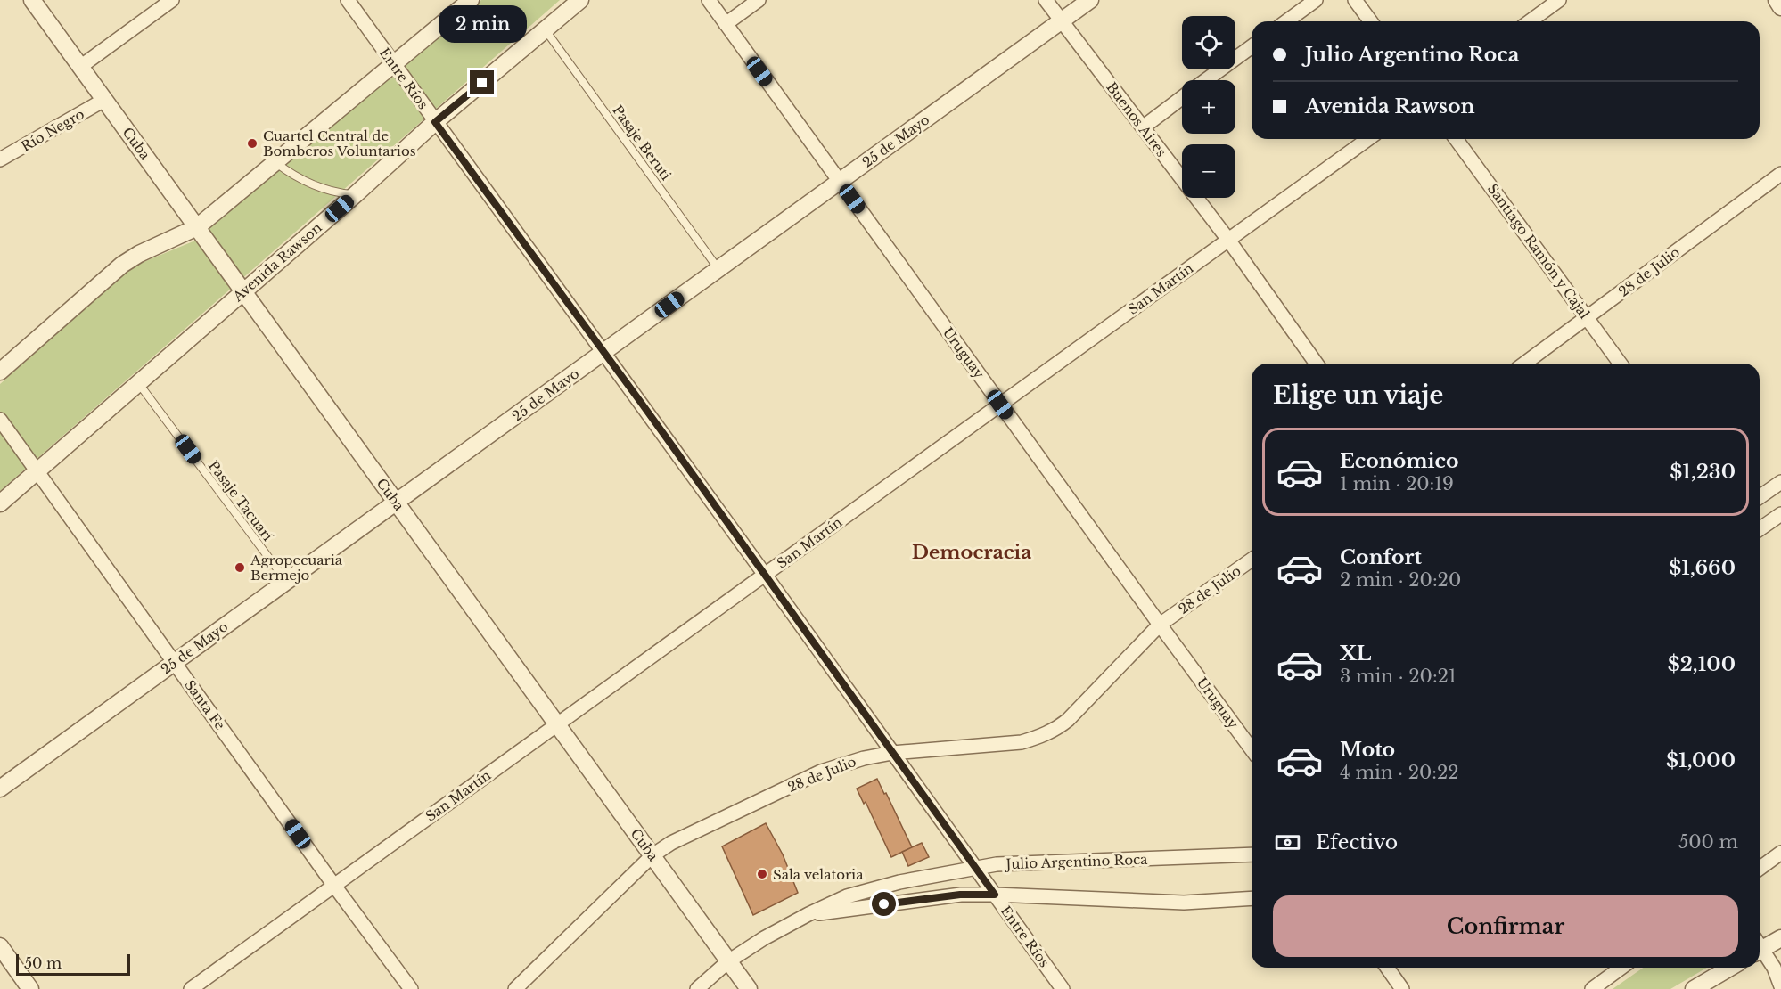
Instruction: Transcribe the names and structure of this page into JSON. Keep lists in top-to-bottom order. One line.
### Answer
{"streets":{"street":["Entre Ríos","Buenos Aires","Río Negro","25 de Mayo","Cuba","Santiago Ramón y Cajal","Avenida Rawson","28 de Julio","San Martín","Uruguay","Santa Fe","Julio Argentino Roca"],"lane":["Pasaje Beruti","Pasaje Tacuarí"]},"crossings":[["Entre Ríos","25 de Mayo"],["Entre Ríos","Avenida Rawson"],["Entre Ríos","28 de Julio"],["Entre Ríos","San Martín"],["Entre Ríos","Julio Argentino Roca"],["Buenos Aires","25 de Mayo"],["Buenos Aires","San Martín"],["Río Negro","Cuba"],["25 de Mayo","Pasaje Beruti"],["25 de Mayo","Cuba"],["25 de Mayo","Uruguay"],["25 de Mayo","Pasaje Tacuarí"],["25 de Mayo","Santa Fe"],["Pasaje Beruti","Avenida Rawson"],["Cuba","Avenida Rawson"],["Cuba","28 de Julio"],["Cuba","San Martín"],["Cuba","Julio Argentino Roca"],["Santiago Ramón y Cajal","28 de Julio"],["Avenida Rawson","Pasaje Tacuarí"],["Avenida Rawson","Santa Fe"],["28 de Julio","Uruguay"],["San Martín","Uruguay"],["San Martín","Santa Fe"]],"districts":["Democracia"],"places":["Cuartel Central de Bomberos Voluntarios","Agropecuaria Bermejo","Sala velatoria"],"scale_bar":"50 m","page":{"bubble":"2 min","map_buttons":["+","−"],"banner":["Julio Argentino Roca","Avenida Rawson"],"heading":"Elige un viaje","list":[{"name":"Económico","note":"1 min · 20:19","value":"$1,230"},{"name":"Confort","note":"2 min · 20:20","value":"$1,660"},{"name":"XL","note":"3 min · 20:21","value":"$2,100"},{"name":"Moto","note":"4 min · 20:22","value":"$1,000"}],"pay":["Efectivo","500 m"],"buttons":"Confirmar","scale":"50 m"}}
